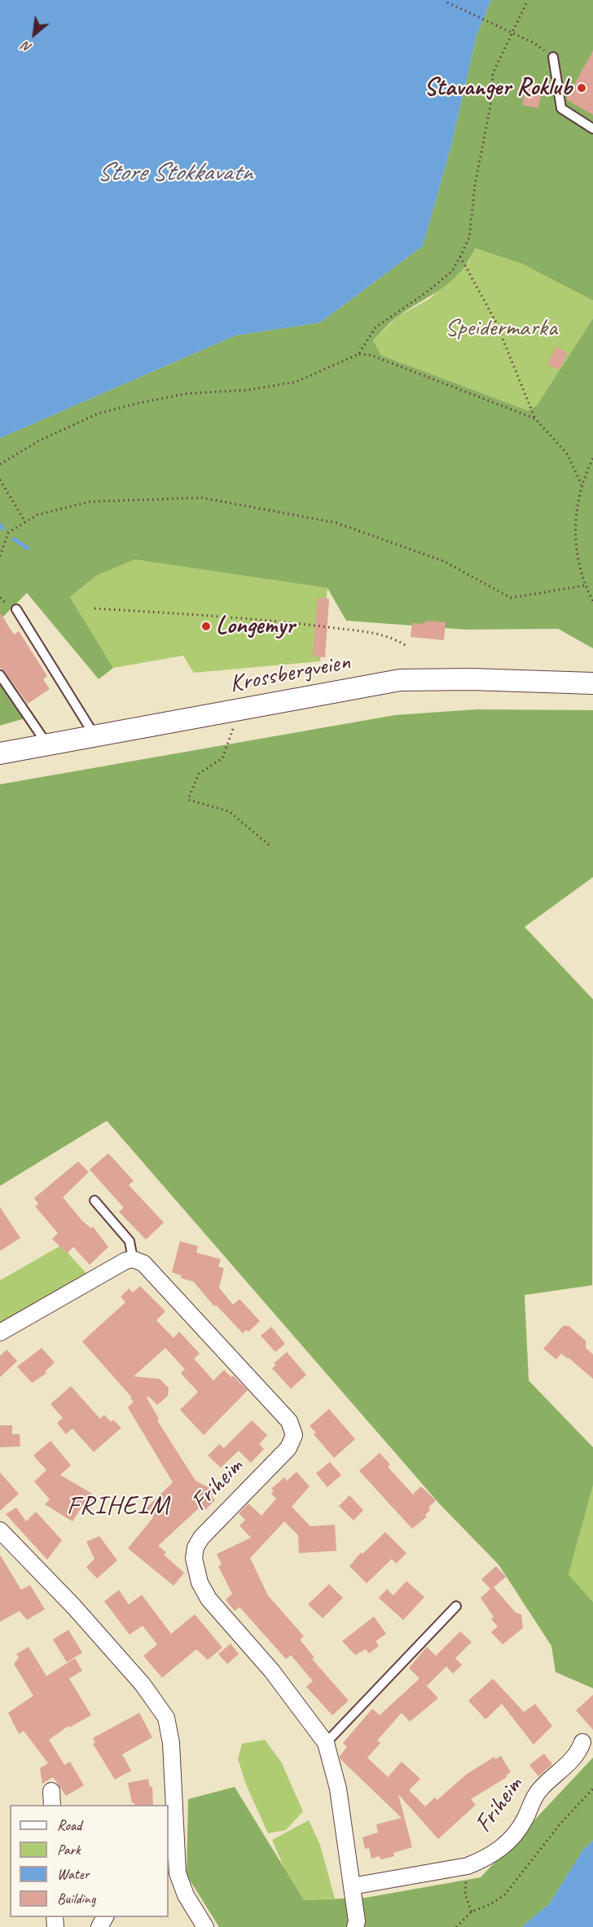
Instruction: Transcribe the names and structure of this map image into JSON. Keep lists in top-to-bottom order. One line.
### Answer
{"streets":{"street":["Krossbergveien","Friheim"]},"districts":["FRIHEIM"],"water":["Store Stokkavatn"],"parks":["Speidermarka"],"places":["Stavanger Roklub","Longemyr"],"legend":["Road","Park","Water","Building"],"north":"bottom left"}
